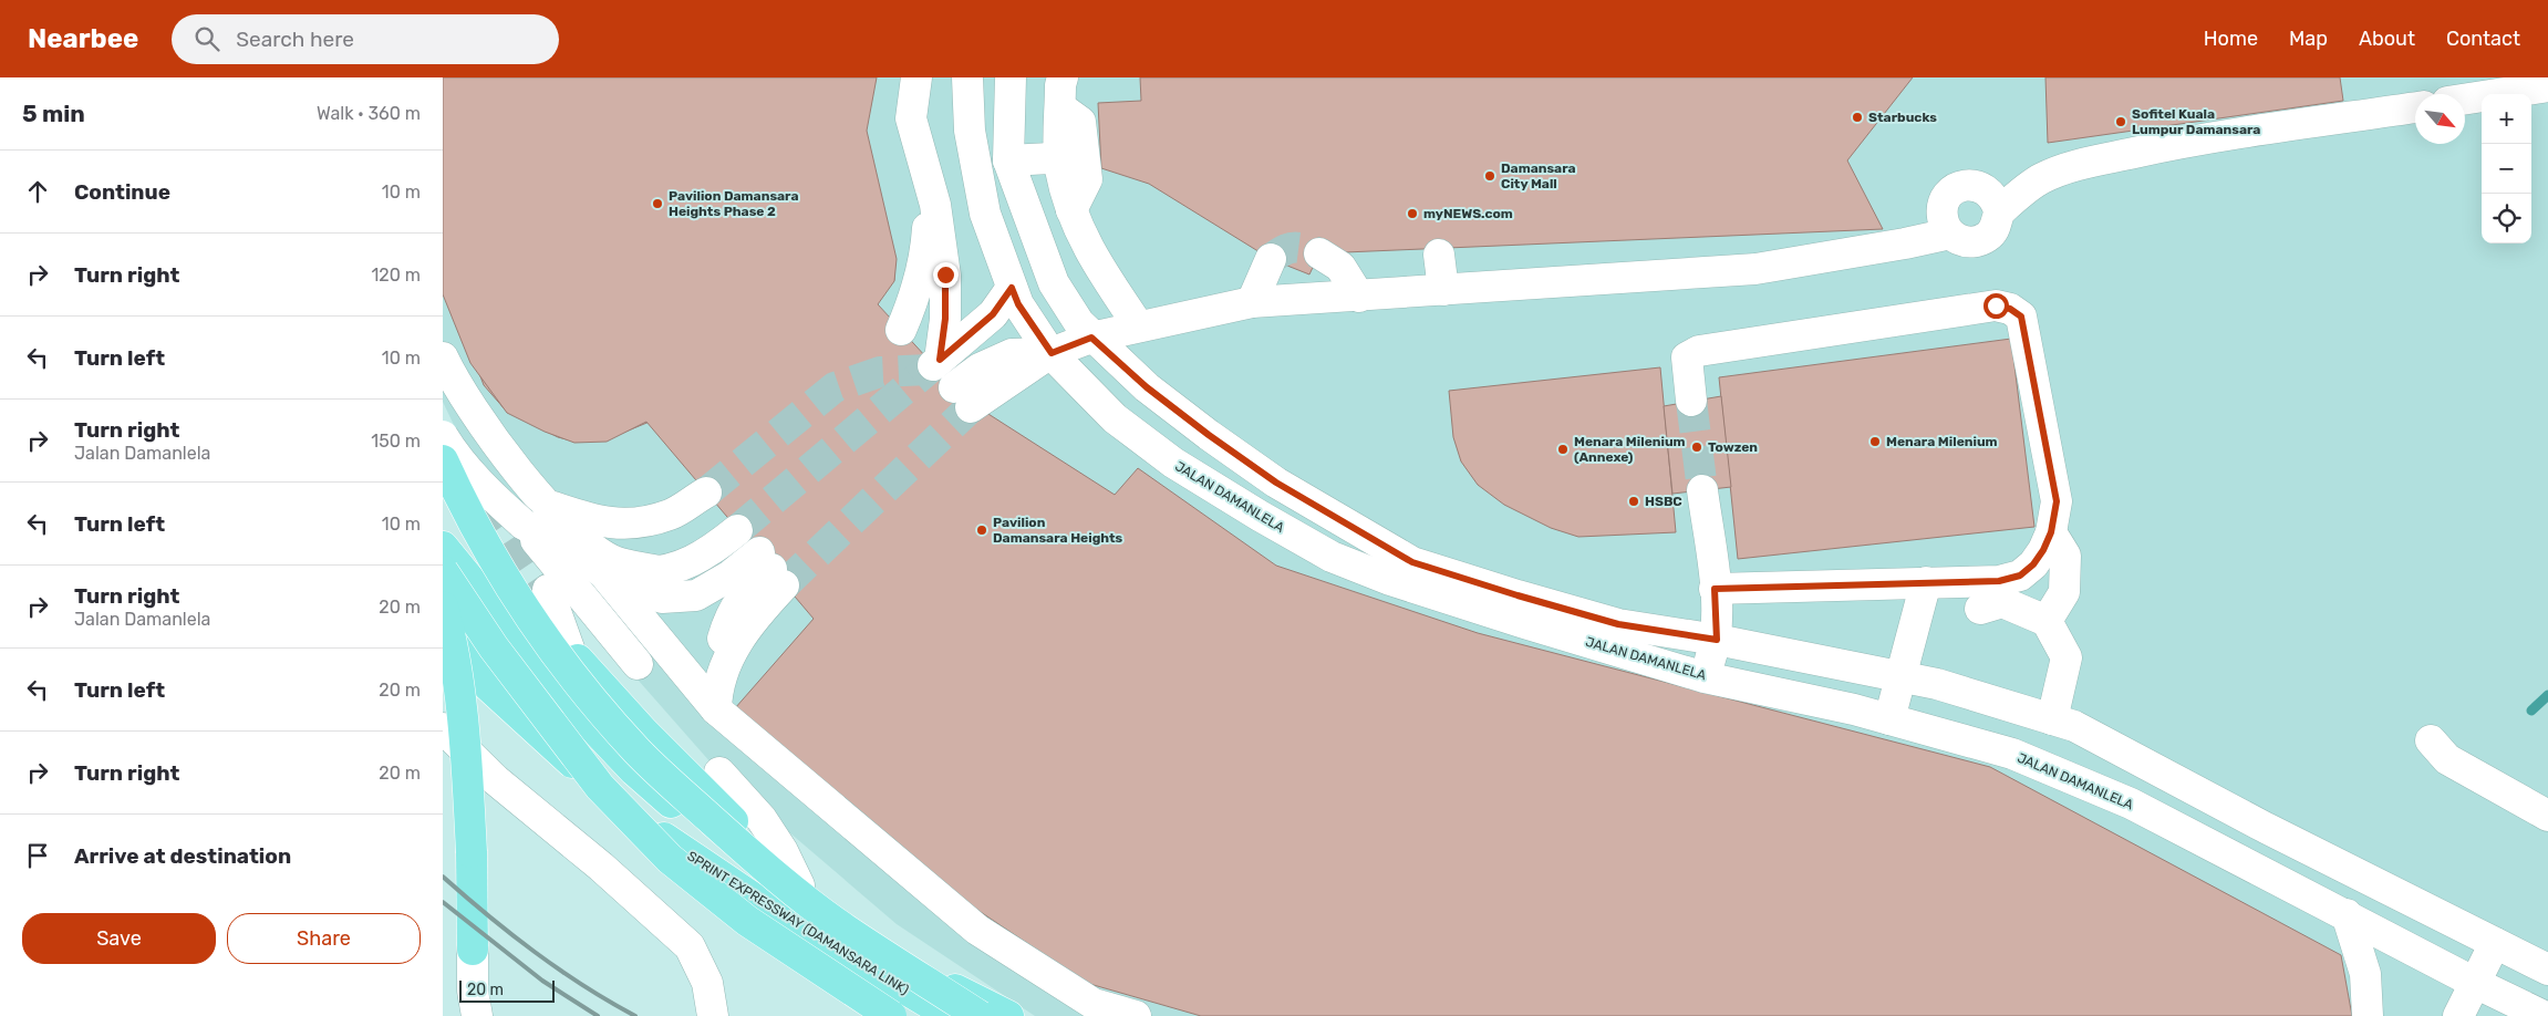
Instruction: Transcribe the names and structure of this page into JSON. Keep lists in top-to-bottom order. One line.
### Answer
{"streets":{"highway":["SPRINT EXPRESSWAY (DAMANSARA LINK)"],"street":["JALAN DAMANLELA"]},"places":["Starbucks","Sofitel Kuala Lumpur Damansara","Damansara City Mall","Pavilion Damansara Heights Phase 2","myNEWS.com","Menara Milenium","Towzen","Menara Milenium (Annexe)","HSBC","Pavilion Damansara Heights"],"scale_bar":"20 m","north":"bottom right","page":{"header":"Nearbee","search":"Search here","nav":["Home","Map","About","Contact"],"heading":["5 min","Walk · 360 m"],"map_buttons":["+","−"],"list":[["Continue","10 m"],["Turn right","120 m"],["Turn left","10 m"],["Turn right","Jalan Damanlela","150 m"],["Turn left","10 m"],["Turn right","Jalan Damanlela","20 m"],["Turn left","20 m"],["Turn right","20 m"],"Arrive at destination"],"buttons":["Save","Share"],"scale":"20 m"}}
